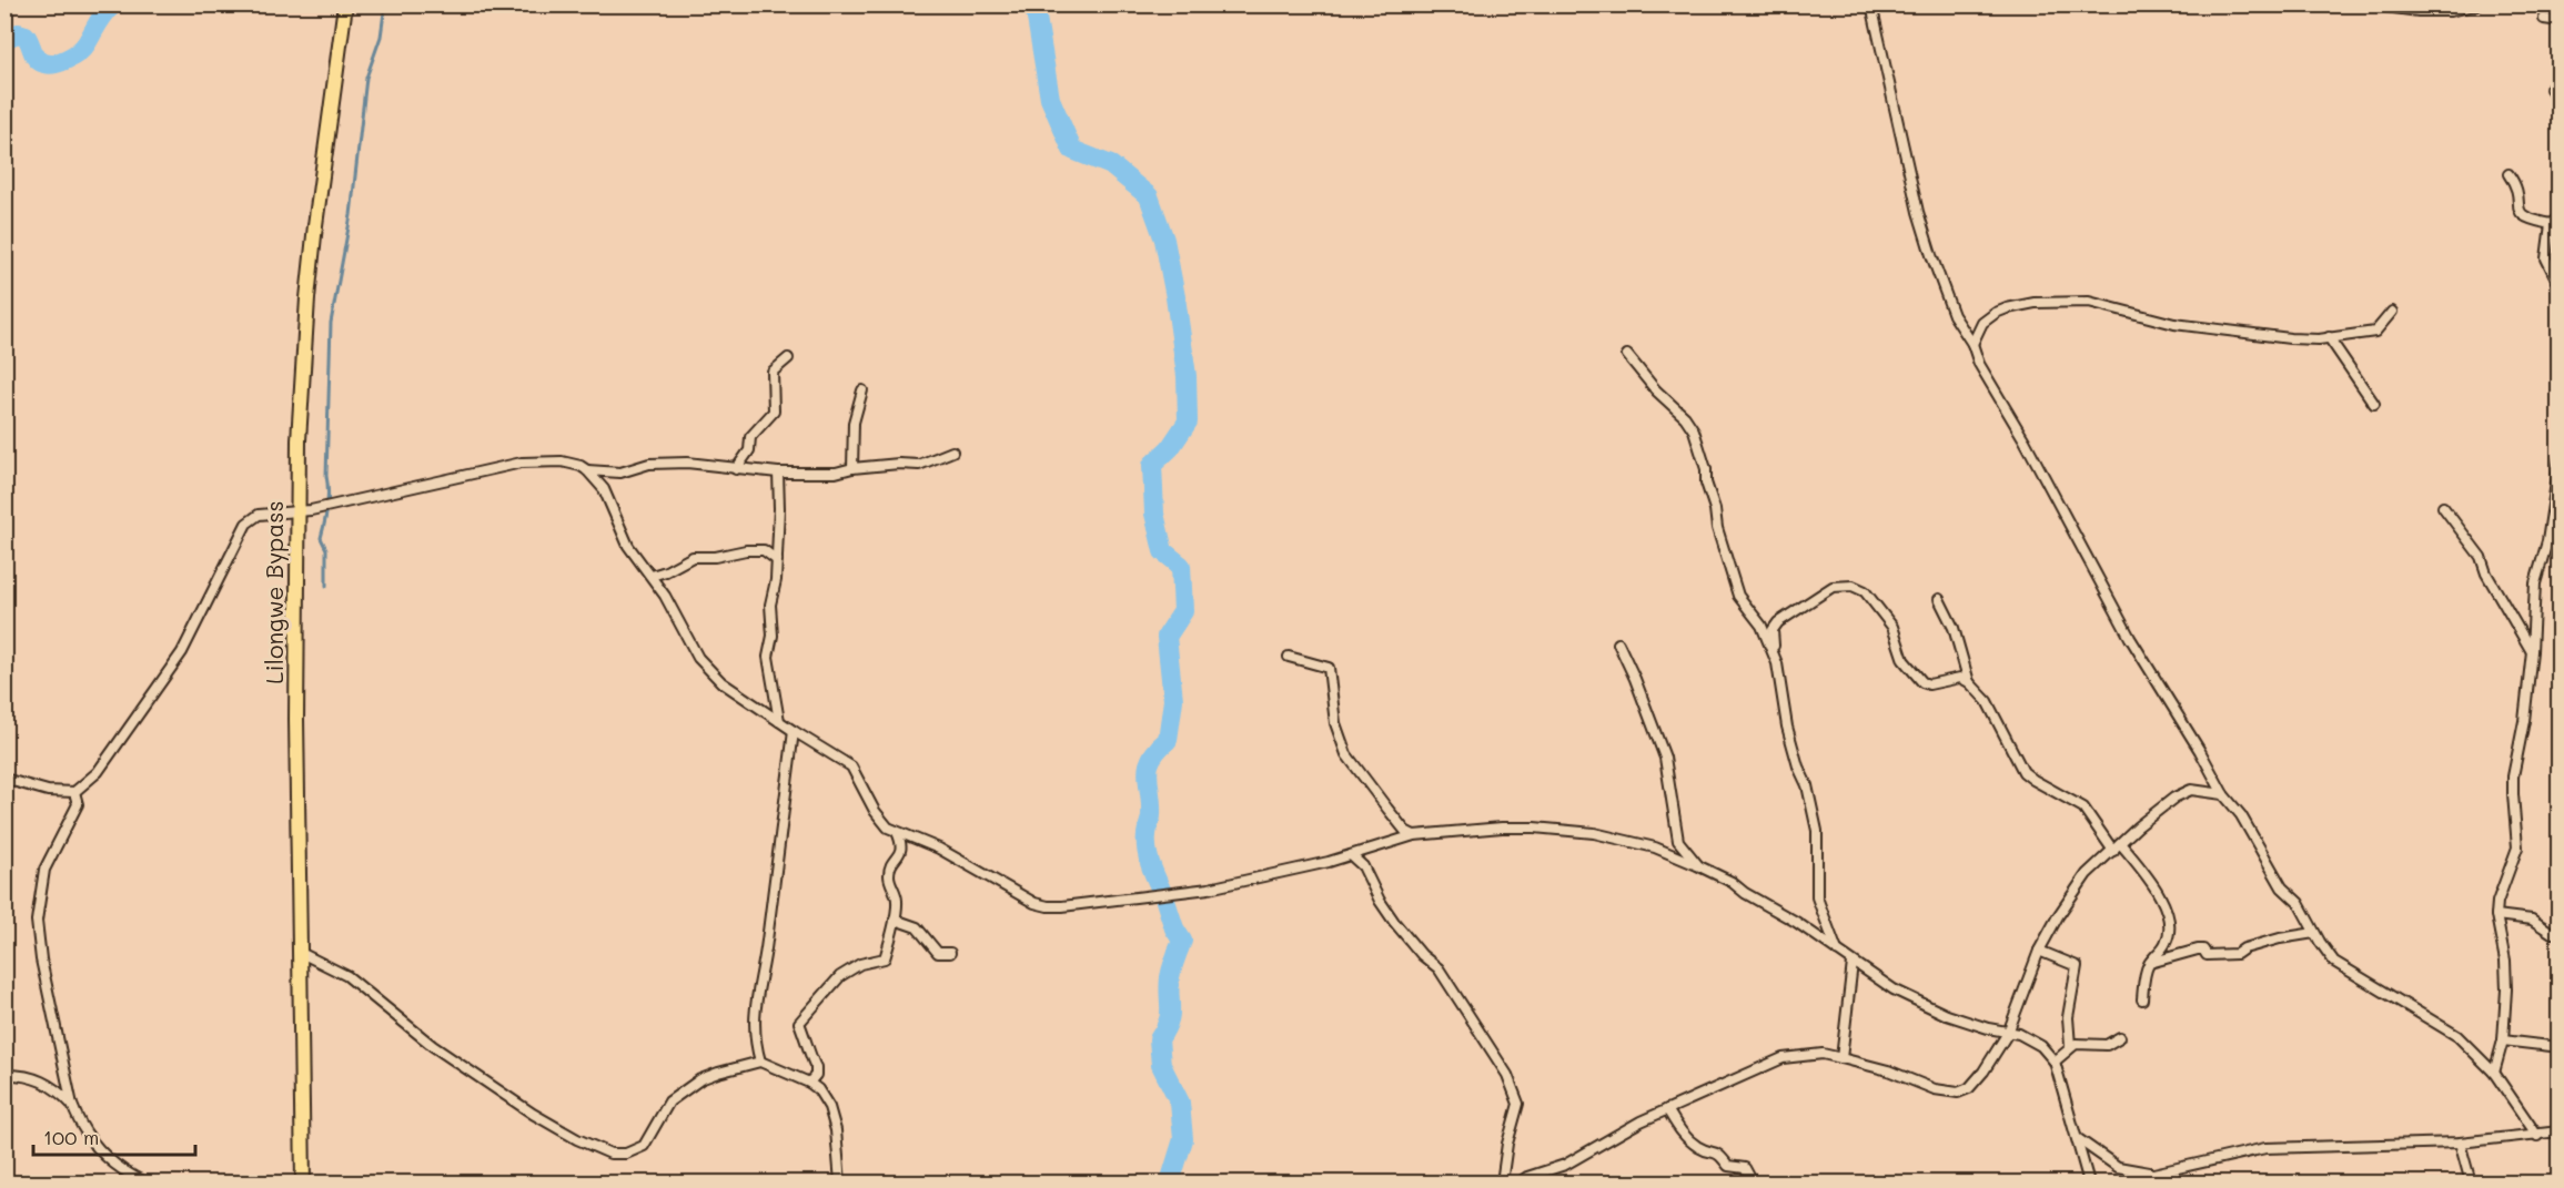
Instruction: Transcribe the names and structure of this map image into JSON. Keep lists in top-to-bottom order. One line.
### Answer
{"streets":{"main road":["Lilongwe Bypass"]},"scale_bar":"100 m"}
